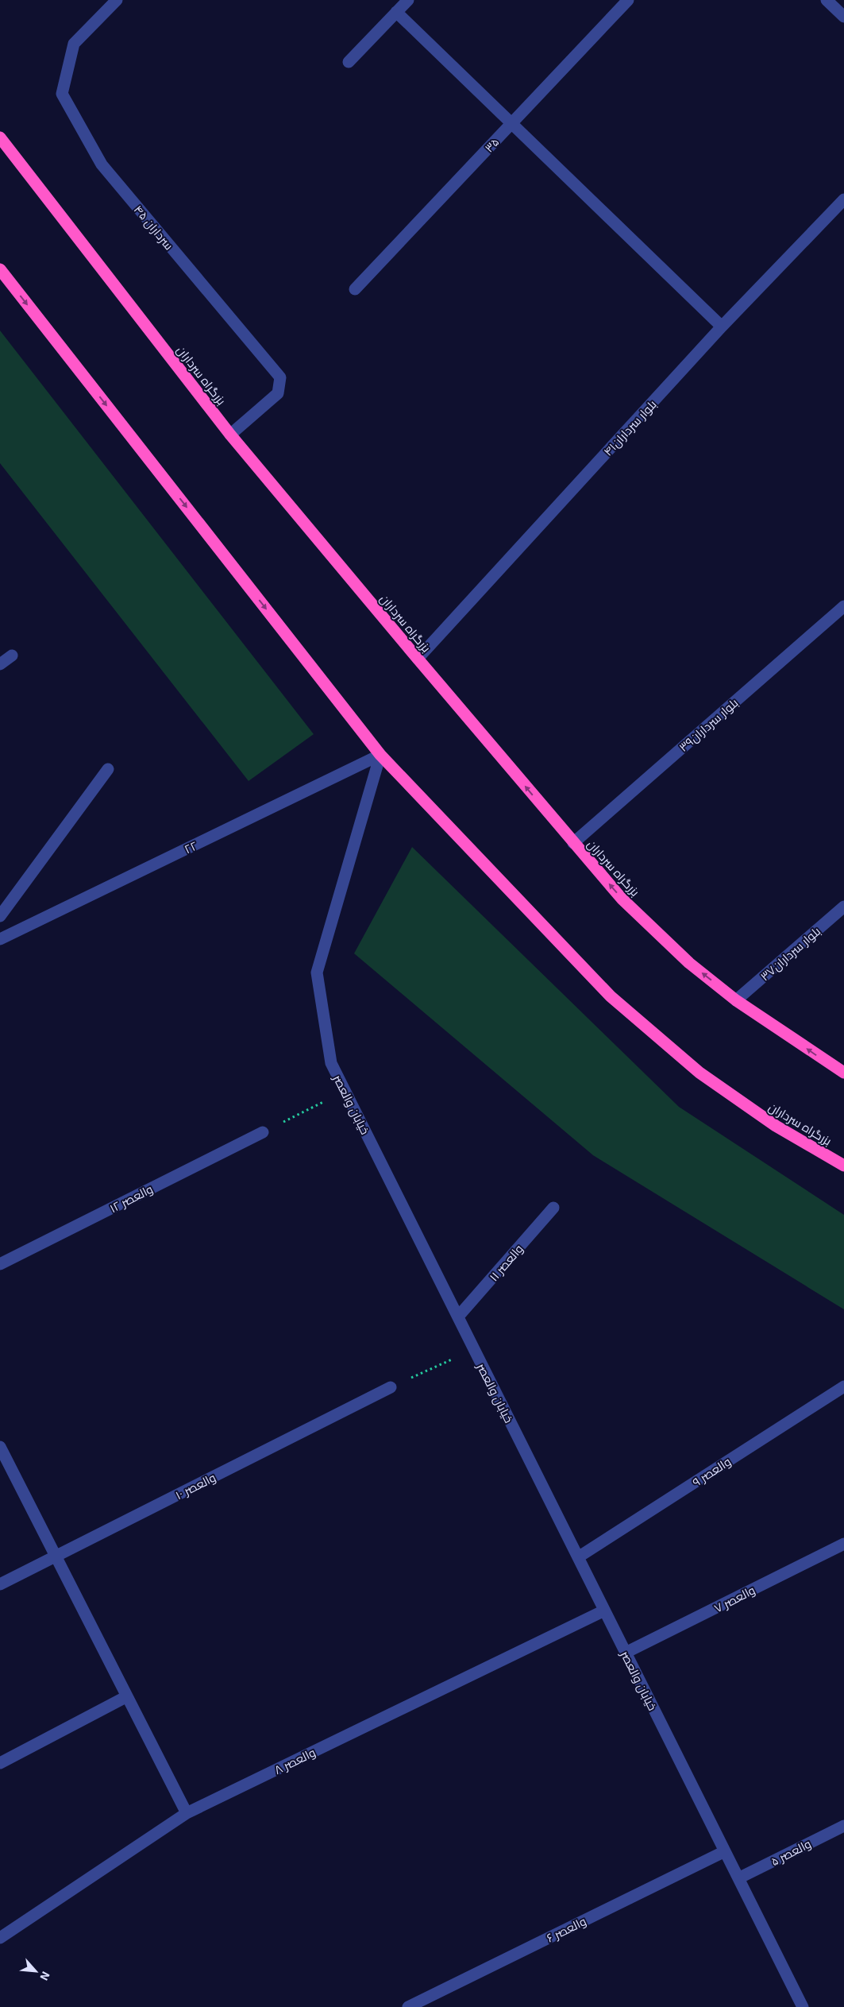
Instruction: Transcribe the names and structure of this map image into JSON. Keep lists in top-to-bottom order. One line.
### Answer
{"streets":{"highway":["بزرگراه سرداران"],"street":["۳۵","سرداران ۴۵","بلوار سرداران۴۱","بلوار سرداران۳۹","۲۲","بلوار سرداران۳۷","خیابان والعصر","والعصر ۱۲","والعصر ۱۱","والعصر ۹","والعصر ۱۰","والعصر ۷","والعصر ۸","والعصر ۵","والعصر ۶"]},"crossings":[["سرداران ۴۵","بزرگراه سرداران"],["بزرگراه سرداران","بلوار سرداران۴۱"],["بزرگراه سرداران","بلوار سرداران۳۹"],["بزرگراه سرداران","۲۲"],["بزرگراه سرداران","بلوار سرداران۳۷"],["بزرگراه سرداران","خیابان والعصر"],["۲۲","خیابان والعصر"],["خیابان والعصر","والعصر ۱۱"],["خیابان والعصر","والعصر ۹"],["خیابان والعصر","والعصر ۷"],["خیابان والعصر","والعصر ۸"],["خیابان والعصر","والعصر ۵"],["خیابان والعصر","والعصر ۶"]],"north":"bottom right"}
